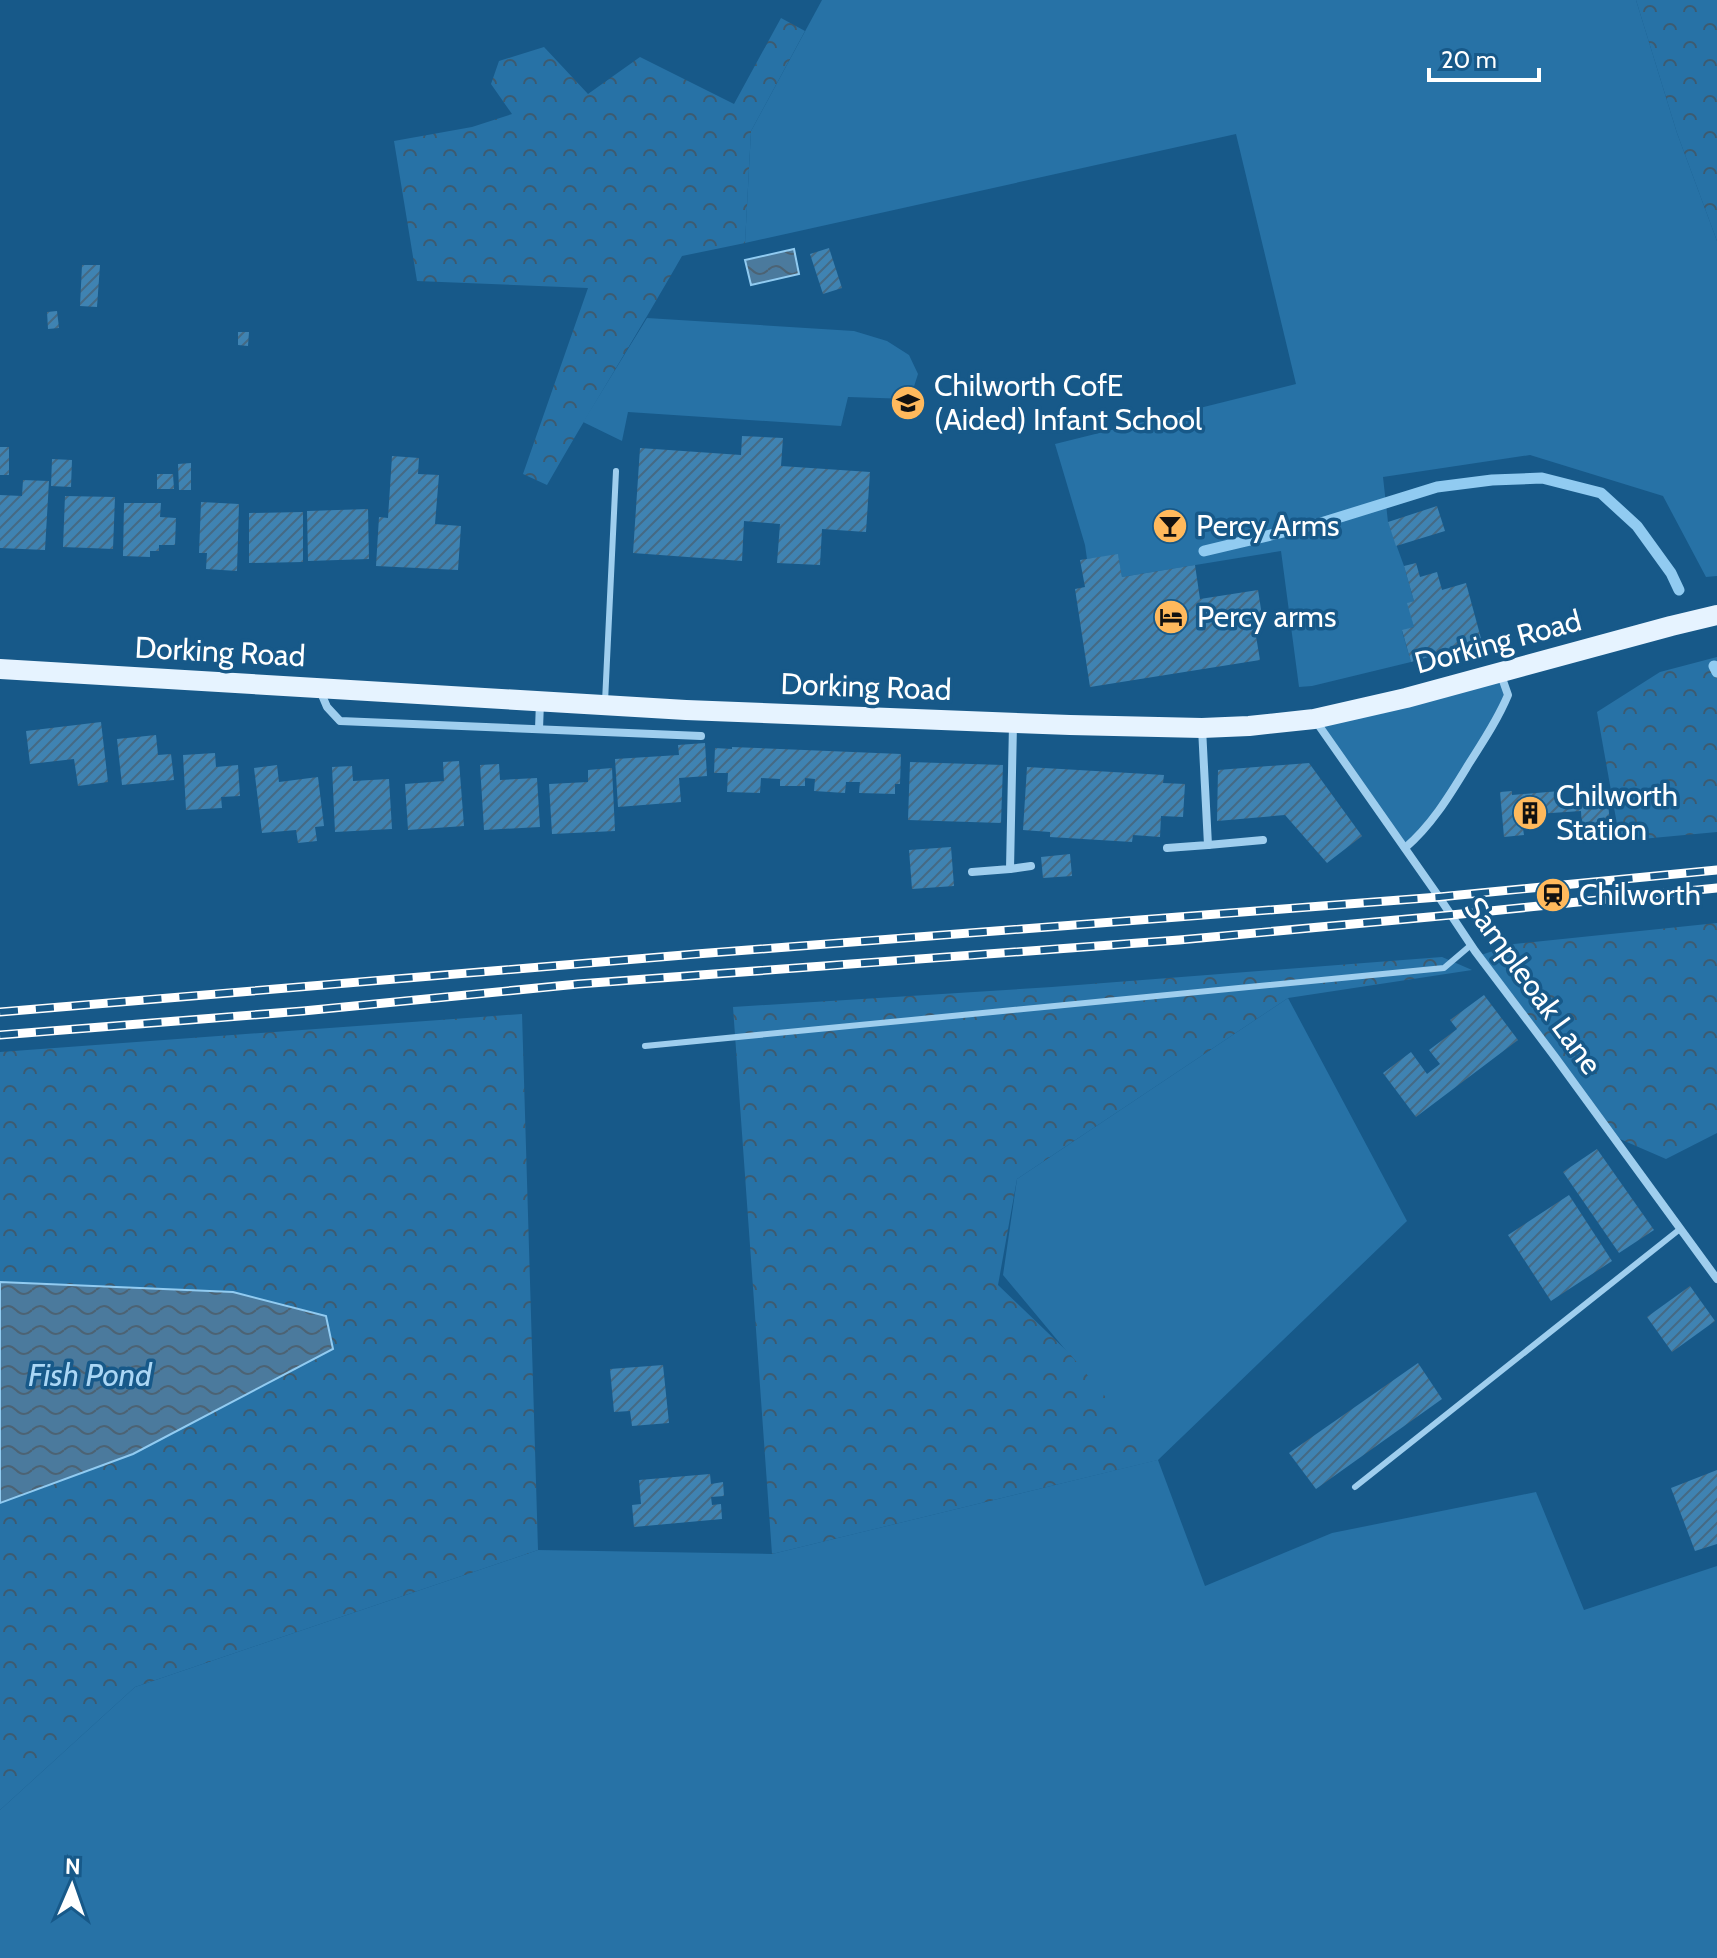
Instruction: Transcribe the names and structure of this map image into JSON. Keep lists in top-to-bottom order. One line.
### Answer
{"streets":{"main road":["Dorking Road"],"street":["Sampleoak Lane"]},"crossings":[["Dorking Road","Sampleoak Lane"]],"water":["Fish Pond"],"places":{"school or university":["Chilworth CofE (Aided) Infant School"],"bar":["Percy Arms"],"hotel":["Percy arms"],"building":["Chilworth Station"],"station":["Chilworth"]},"scale_bar":"20 m","north":"top"}
